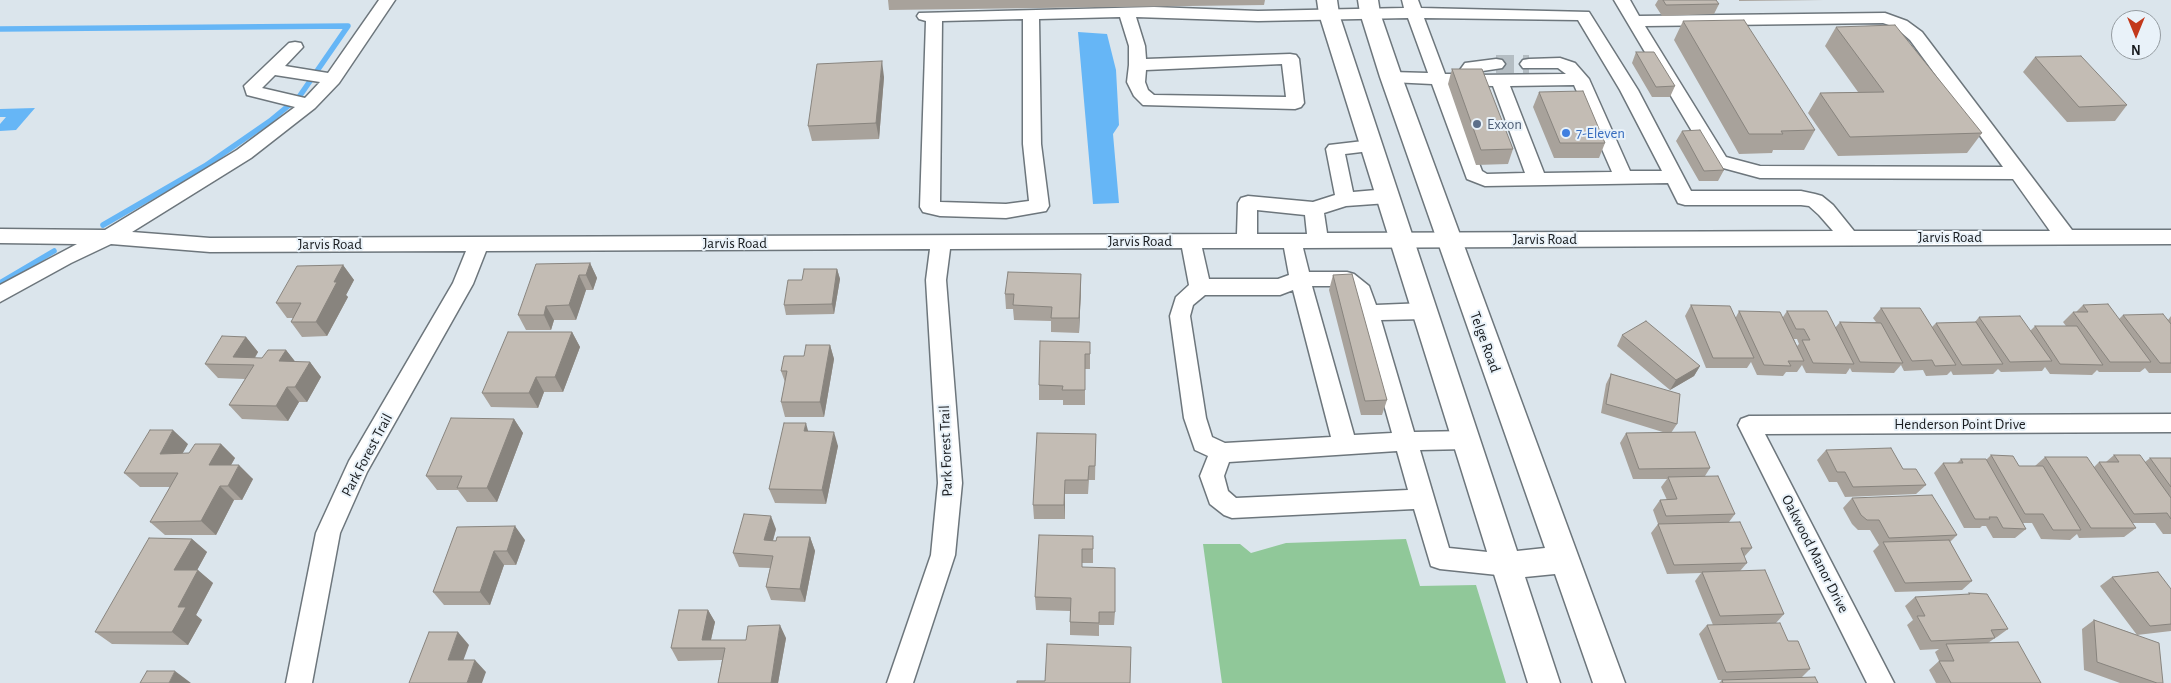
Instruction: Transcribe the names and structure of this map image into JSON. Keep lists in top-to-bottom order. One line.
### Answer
{"streets":{"main road":["Telge Road"],"street":["Jarvis Road","Henderson Point Drive","Park Forest Trail","Oakwood Manor Drive"]},"crossings":[["Jarvis Road","Telge Road"],["Jarvis Road","Park Forest Trail"],["Henderson Point Drive","Oakwood Manor Drive"]],"places":["Exxon","7-Eleven"],"north":"bottom"}
